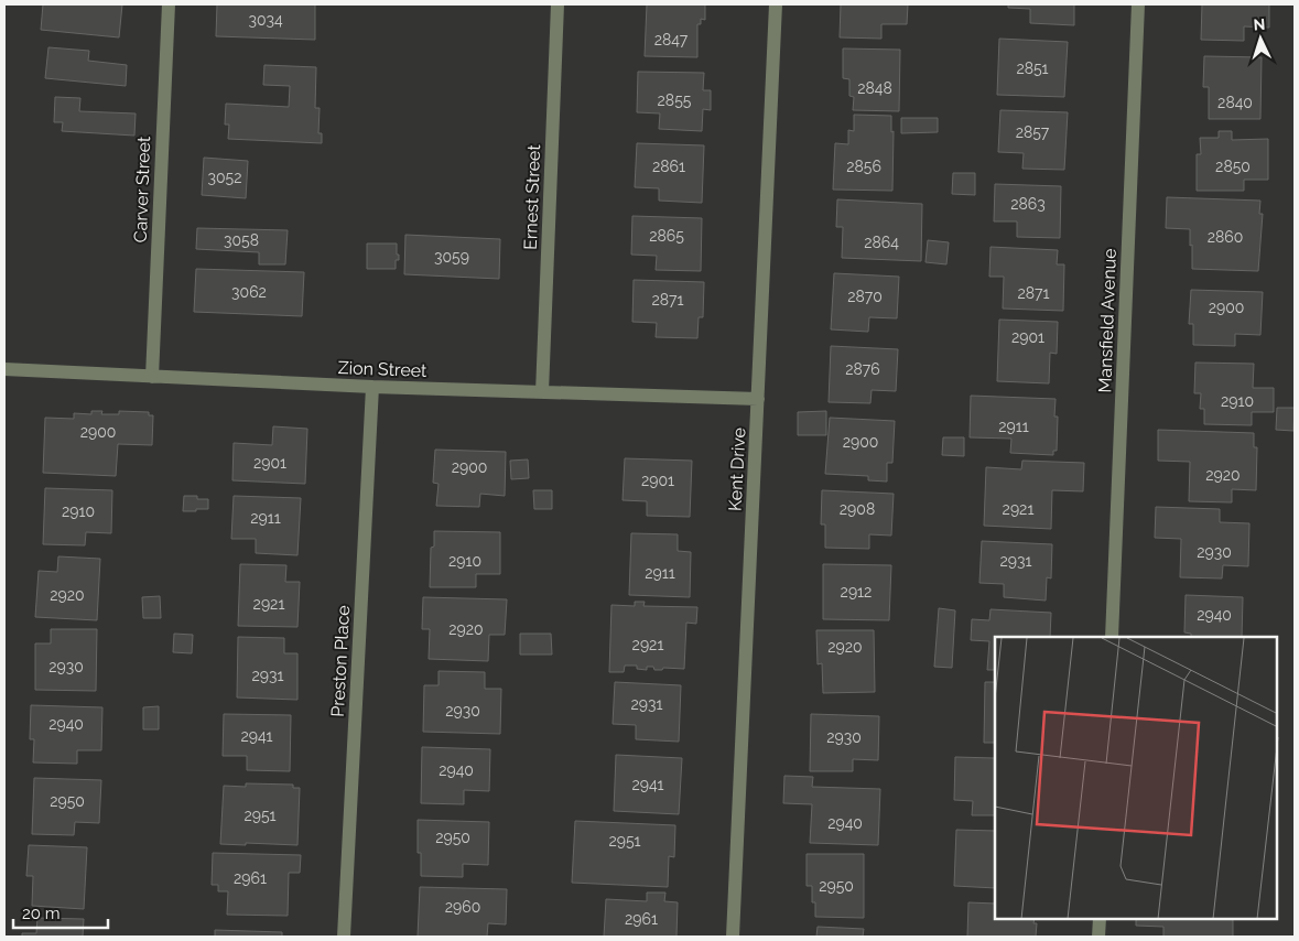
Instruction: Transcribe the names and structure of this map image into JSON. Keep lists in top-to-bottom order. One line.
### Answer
{"streets":{"street":["Carver Street","Ernest Street","Mansfield Avenue","Zion Street","Kent Drive","Preston Place"]},"crossings":[["Carver Street","Zion Street"],["Ernest Street","Zion Street"],["Zion Street","Kent Drive"],["Zion Street","Preston Place"]],"house_numbers":["3034","2847","2851","2848","2855","2840","2857","2861","2856","2850","3052","2863","2865","2860","3058","2864","3059","3062","2871","2870","2871","2900","2901","2876","2910","2911","2900","2900","2901","2900","2920","2901","2908","2921","2910","2911","2930","2910","2931","2911","2912","2920","2921","2940","2920","2921","2920","2930","2931","2931","2930","2940","2941","2930","2940","2941","2950","2951","2940","2950","2951","2961","2950","2960","2961"],"scale_bar":"20 m","north":"top"}
